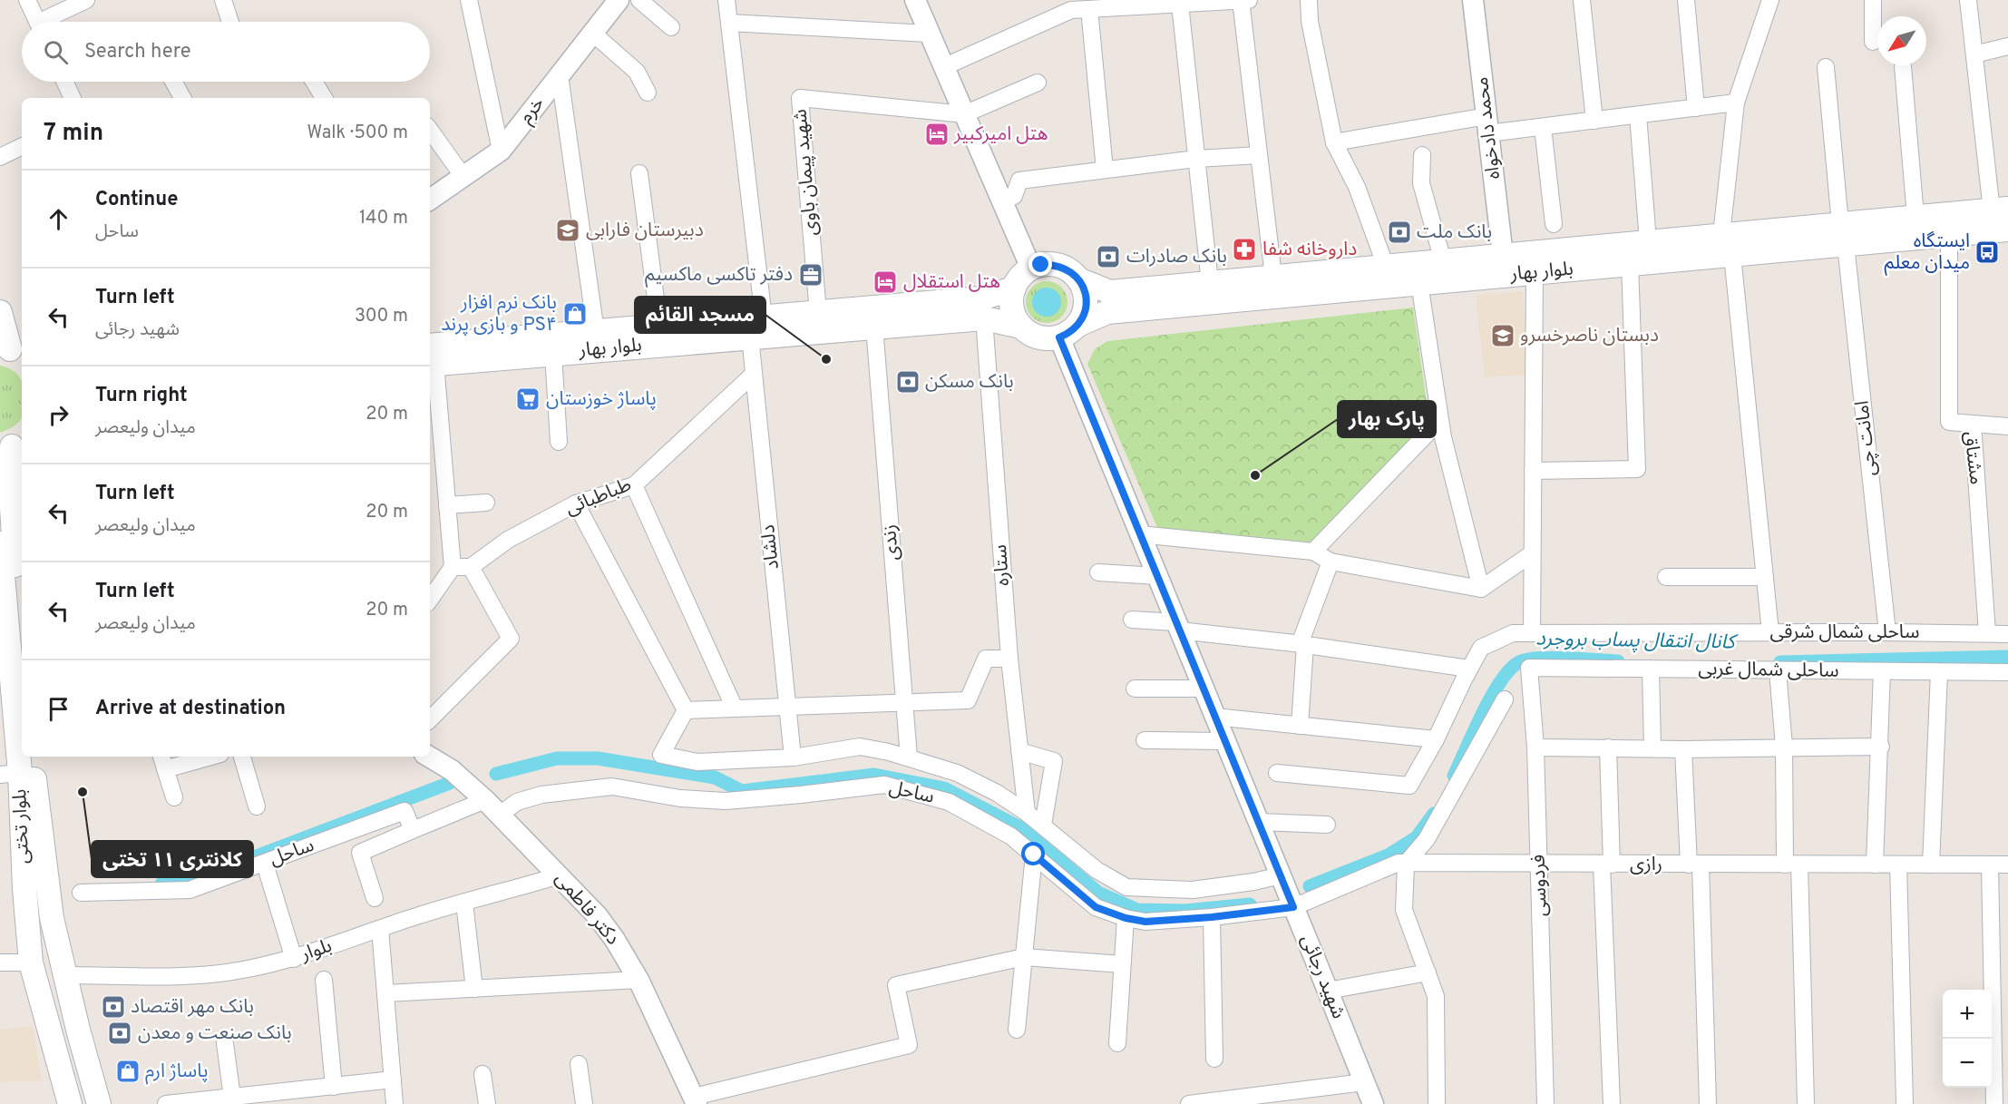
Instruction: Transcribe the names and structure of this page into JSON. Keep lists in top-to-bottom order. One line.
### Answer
{"streets":{"main road":["بلوار بهار","بلوار تختی"],"street":["خرم","محمد دادخواه","شهید پیمان باوی","امانت چی","مشتاق","طباطبائی","زندی","دلشاد","ستاره","ساحلی شمال شرقی","ساحلی شمال غربی","ساحل","رازی","فردوسی","دکتر فاطمی","بلوار","شهید رجائی"]},"crossings":[["محمد دادخواه","بلوار بهار"],["شهید پیمان باوی","بلوار بهار"],["بلوار بهار","امانت چی"],["بلوار بهار","مشتاق"],["بلوار بهار","زندی"],["بلوار بهار","دلشاد"],["بلوار بهار","ستاره"],["بلوار بهار","شهید رجائی"],["امانت چی","ساحلی شمال شرقی"],["مشتاق","ساحلی شمال شرقی"],["طباطبائی","دلشاد"],["زندی","ساحل"],["دلشاد","ساحل"],["ستاره","ساحل"],["ساحلی شمال غربی","فردوسی"],["ساحل","رازی"],["ساحل","دکتر فاطمی"],["ساحل","شهید رجائی"],["بلوار تختی","بلوار"],["رازی","فردوسی"],["رازی","شهید رجائی"],["دکتر فاطمی","بلوار"]],"water":["کانال انتقال پساب بروجرد"],"places":{"hotel":["هتل امیرکبیر","هتل استقلال"],"school or university":["دبیرستان فارابی","دبستان ناصرخسرو"],"bank":["بانک ملت","بانک صادرات","بانک مسکن","بانک مهر اقتصاد","بانک صنعت و معدن"],"pharmacy":["داروخانه شفا"],"bus stop":["ایستگاه میدان معلم"],"office":["دفتر تاکسی ماکسیم"],"shop":["بانک نرم افزار و بازی پرند PS۴","پاساژ ارم"],"other":["مسجد القائم","پارک بهار","کلانتری ۱۱ تختی"],"supermarket":["پاساژ خوزستان"]},"north":"bottom left","page":{"search":"Search here","heading":["7 min","Walk · 500 m"],"list":[["Continue","ساحل","140 m"],["Turn left","شهید رجائی","300 m"],["Turn right","میدان ولیعصر","20 m"],["Turn left","میدان ولیعصر","20 m"],["Turn left","میدان ولیعصر","20 m"],"Arrive at destination"],"map_buttons":["+","−"]}}
